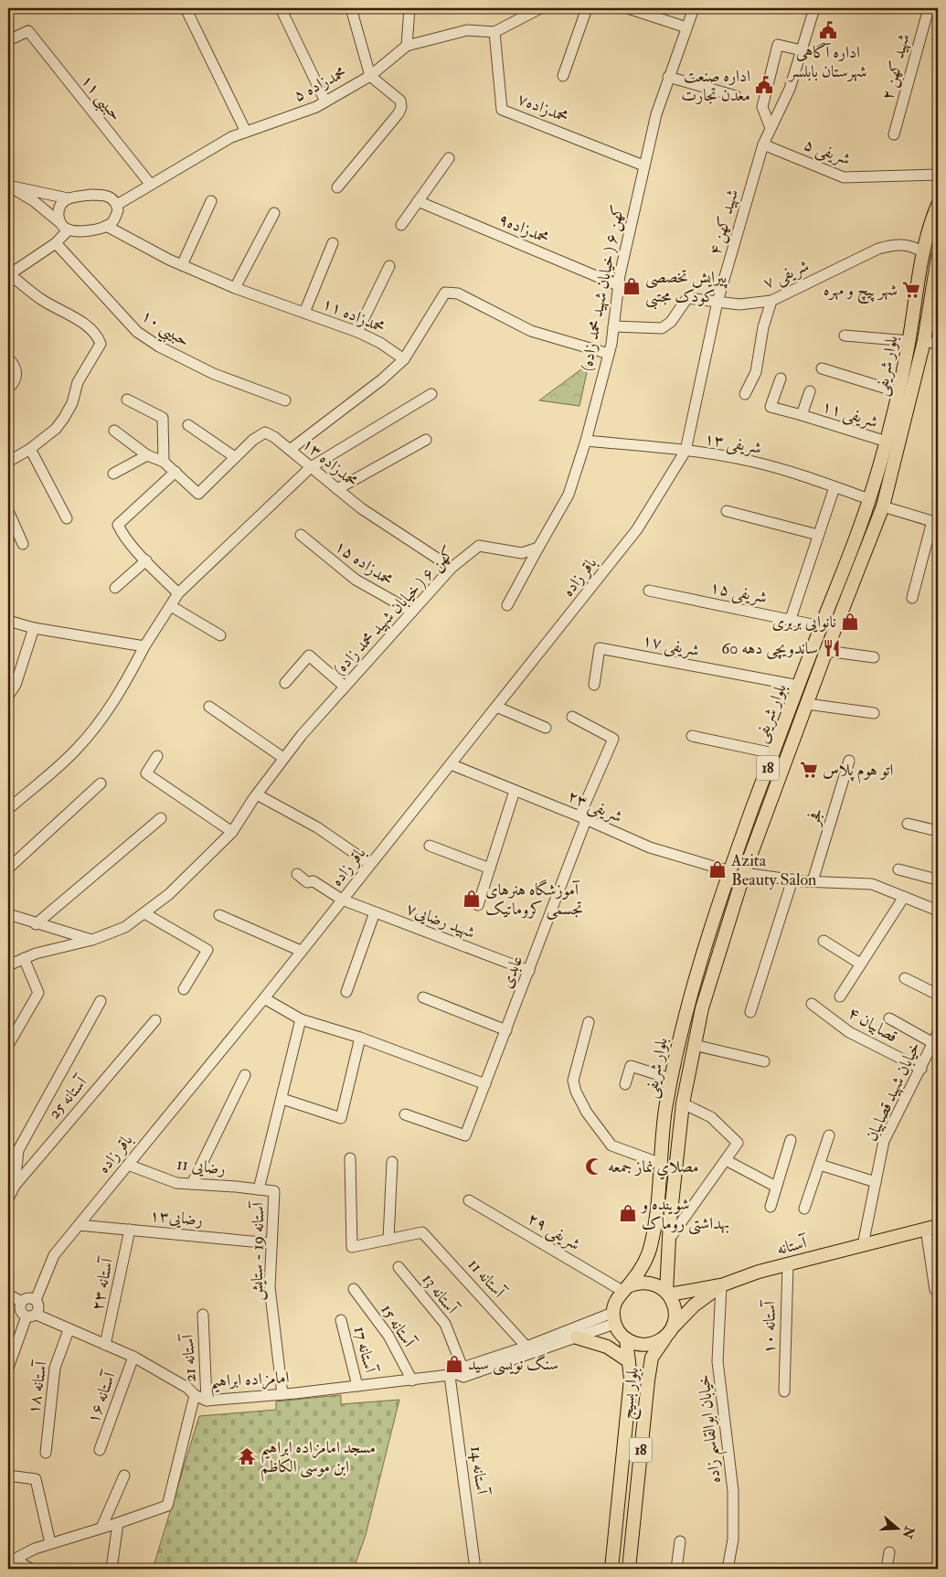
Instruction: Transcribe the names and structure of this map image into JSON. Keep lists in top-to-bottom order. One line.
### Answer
{"streets":{"main road":["بلوار شریفی","18","آستانه","بلوار بسیج"],"street":["شهید کهن ۲","محمدزاده ۵","حبیبی ۱۱","محمدزاده۷","شریفی ۵","شهید کهن ۴","محمدزاده۹","شریفی ۷","کهن ۶ ( خیابان شهید محمد زاده)","محمدزاده ۱۱","حبيبي ١٠","شریفی ۱۱","شریفی ۱۳","محمدزاده ۱۳","محمدزاده ۱۵","باقر زاده","شریفی ۱۵","شریفی ۱۷","شریفی ۲۳","فجر","شهید رضایی۷","عابدی","قصابیان ۴","خیابان شهید قصابیان","آستانه 25","رضایی 11","رضایی۱۳","شریفی ۲۹","آستانه 19 - ستایش","آستانه 11","آستانه ۲۳","آستانه 13","آستانه 15","آستانه ۱۰","آستانه 17","آستانه 21","امامزاده ابراهیم","آستانه ۱۸","آستانه ۱۶","خیابان ابوالقاسم زاده","آستانه 14"]},"crossings":[["محمدزاده ۵","حبیبی ۱۱"],["محمدزاده ۵","محمدزاده۷"],["محمدزاده ۵","محمدزاده ۱۱"],["محمدزاده۷","کهن ۶ ( خیابان شهید محمد زاده)"],["شریفی ۵","شهید کهن ۴"],["شهید کهن ۴","شریفی ۷"],["شهید کهن ۴","شریفی ۱۳"],["شهید کهن ۴","باقر زاده"],["محمدزاده۹","کهن ۶ ( خیابان شهید محمد زاده)"],["شریفی ۷","کهن ۶ ( خیابان شهید محمد زاده)"],["شریفی ۷","بلوار شریفی"],["کهن ۶ ( خیابان شهید محمد زاده)","شریفی ۱۳"],["کهن ۶ ( خیابان شهید محمد زاده)","محمدزاده ۱۳"],["کهن ۶ ( خیابان شهید محمد زاده)","محمدزاده ۱۵"],["بلوار شریفی","شریفی ۱۱"],["بلوار شریفی","شریفی ۱۳"],["بلوار شریفی","شریفی ۱۵"],["بلوار شریفی","شریفی ۱۷"],["بلوار شریفی","18"],["بلوار شریفی","شریفی ۲۳"],["بلوار شریفی","شریفی ۲۹"],["بلوار شریفی","آستانه"],["بلوار شریفی","امامزاده ابراهیم"],["بلوار شریفی","بلوار بسیج"],["شریفی ۱۳","باقر زاده"],["باقر زاده","شریفی ۲۳"],["باقر زاده","شهید رضایی۷"],["باقر زاده","رضایی 11"],["باقر زاده","رضایی۱۳"],["باقر زاده","امامزاده ابراهیم"],["18","شریفی ۲۹"],["18","آستانه"],["18","امامزاده ابراهیم"],["18","بلوار بسیج"],["شریفی ۲۳","عابدی"],["شهید رضایی۷","عابدی"],["قصابیان ۴","خیابان شهید قصابیان"],["خیابان شهید قصابیان","آستانه"],["رضایی 11","آستانه 19 - ستایش"],["رضایی۱۳","آستانه 19 - ستایش"],["رضایی۱۳","آستانه ۲۳"],["شریفی ۲۹","آستانه"],["شریفی ۲۹","امامزاده ابراهیم"],["شریفی ۲۹","بلوار بسیج"],["آستانه","آستانه ۱۰"],["آستانه","امامزاده ابراهیم"],["آستانه","بلوار بسیج"],["آستانه","خیابان ابوالقاسم زاده"],["آستانه 19 - ستایش","امامزاده ابراهیم"],["آستانه 11","امامزاده ابراهیم"],["آستانه ۲۳","امامزاده ابراهیم"],["آستانه 13","امامزاده ابراهیم"],["آستانه 13","آستانه 14"],["آستانه 15","امامزاده ابراهیم"],["آستانه 17","امامزاده ابراهیم"],["آستانه 21","امامزاده ابراهیم"],["امامزاده ابراهیم","آستانه ۱۸"],["امامزاده ابراهیم","بلوار بسیج"],["امامزاده ابراهیم","آستانه ۱۶"],["امامزاده ابراهیم","آستانه 14"]],"places":{"public building":["اداره آگاهی شهرستان بابلسر","اداره صنعت معدن تجارت"],"shop":["پیرایش تخصصی کودک مجتبی","نانوایی بربری","Azita Beauty Salon","آموزشگاه هنرهای تجسمی کروماتیک","شوینده و بهداشتی روماک","سنگ نویسی سید"],"supermarket":["شهر پیچ و مهره","اتو هوم پلاس"],"restaurant":["ساندویچی دهه 60"],"mosque":["مصلاي نماز جمعه"],"temple":["مسجد امامزاده ابراهیم ابن موسی الکاظم"]},"north":"right"}
